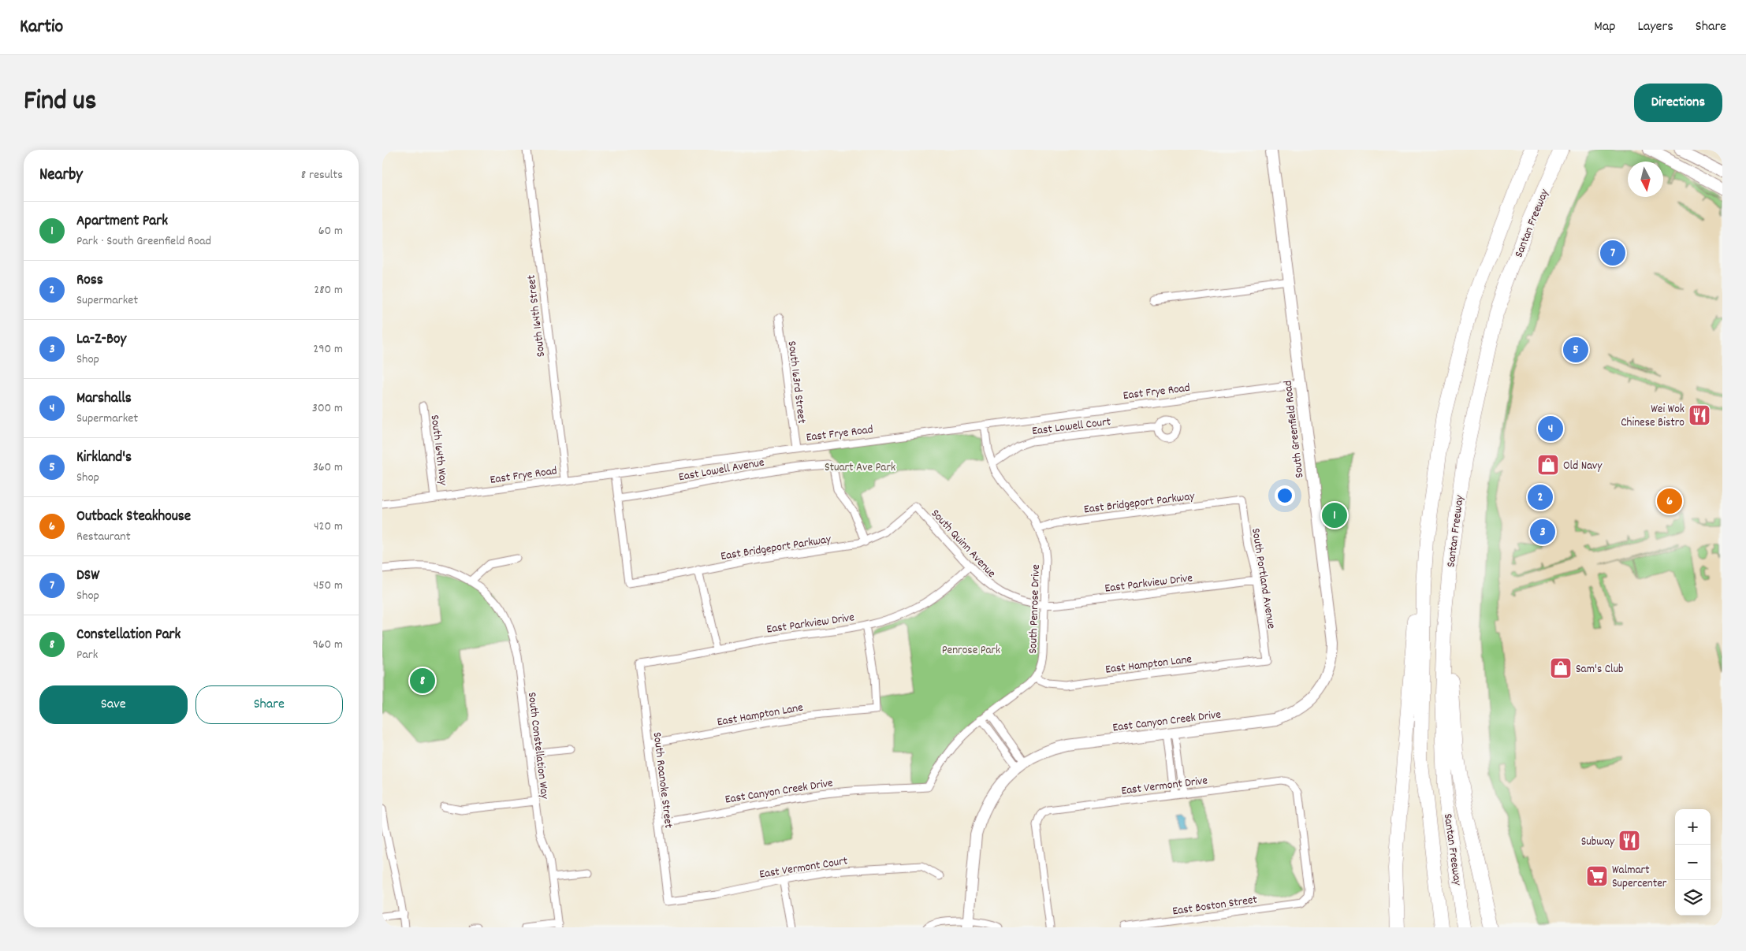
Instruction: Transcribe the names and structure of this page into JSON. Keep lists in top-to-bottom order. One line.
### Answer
{"streets":{"highway":["Santan Freeway"],"street":["South 164th Street","South 163rd Street","East Frye Road","East Lowell Court","South Greenfield Road","South 164th Way","East Lowell Avenue","East Bridgeport Parkway","South Quinn Avenue","South Portland Avenue","East Parkview Drive","South Penrose Drive","East Hampton Lane","East Canyon Creek Drive","South Constellation Way","South Roanoke Street","East Vermont Drive","East Vermont Court","East Boston Street"]},"crossings":[["South 164th Street","East Frye Road"],["South 163rd Street","East Frye Road"],["East Frye Road","South Greenfield Road"],["East Frye Road","South 164th Way"],["East Frye Road","South Penrose Drive"],["East Lowell Court","South Penrose Drive"],["South Greenfield Road","East Canyon Creek Drive"],["East Lowell Avenue","East Bridgeport Parkway"],["East Bridgeport Parkway","South Quinn Avenue"],["East Bridgeport Parkway","South Portland Avenue"],["East Bridgeport Parkway","South Penrose Drive"],["South Quinn Avenue","East Parkview Drive"],["South Quinn Avenue","South Penrose Drive"],["South Portland Avenue","East Parkview Drive"],["South Portland Avenue","East Hampton Lane"],["East Parkview Drive","South Penrose Drive"],["East Parkview Drive","East Hampton Lane"],["East Parkview Drive","South Roanoke Street"],["South Penrose Drive","East Hampton Lane"],["South Penrose Drive","East Canyon Creek Drive"],["East Hampton Lane","South Roanoke Street"],["East Canyon Creek Drive","South Roanoke Street"],["South Roanoke Street","East Vermont Court"],["East Vermont Drive","East Boston Street"]],"parks":["Stuart Ave Park","Penrose Park"],"places":{"restaurant":["Wei Wok Chinese Bistro","Subway"],"shop":["Old Navy","Sam's Club"],"supermarket":["Walmart Supercenter"]},"north":"bottom","page":{"header":"Kartio","nav":["Map","Layers","Share"],"title":"Find us","buttons":["Directions",["Save","Share"]],"heading":["Nearby","8 results"],"list":[{"mark":"1","name":"Apartment Park","note":"Park · South Greenfield Road","value":"60 m"},{"mark":"2","name":"Ross","note":"Supermarket","value":"280 m"},{"mark":"3","name":"La-Z-Boy","note":"Shop","value":"290 m"},{"mark":"4","name":"Marshalls","note":"Supermarket","value":"300 m"},{"mark":"5","name":"Kirkland's","note":"Shop","value":"360 m"},{"mark":"6","name":"Outback Steakhouse","note":"Restaurant","value":"420 m"},{"mark":"7","name":"DSW","note":"Shop","value":"450 m"},{"mark":"8","name":"Constellation Park","note":"Park","value":"960 m"}],"pins":["7","5","4","2","6","1","3","8"],"map_buttons":["+","−"]}}
